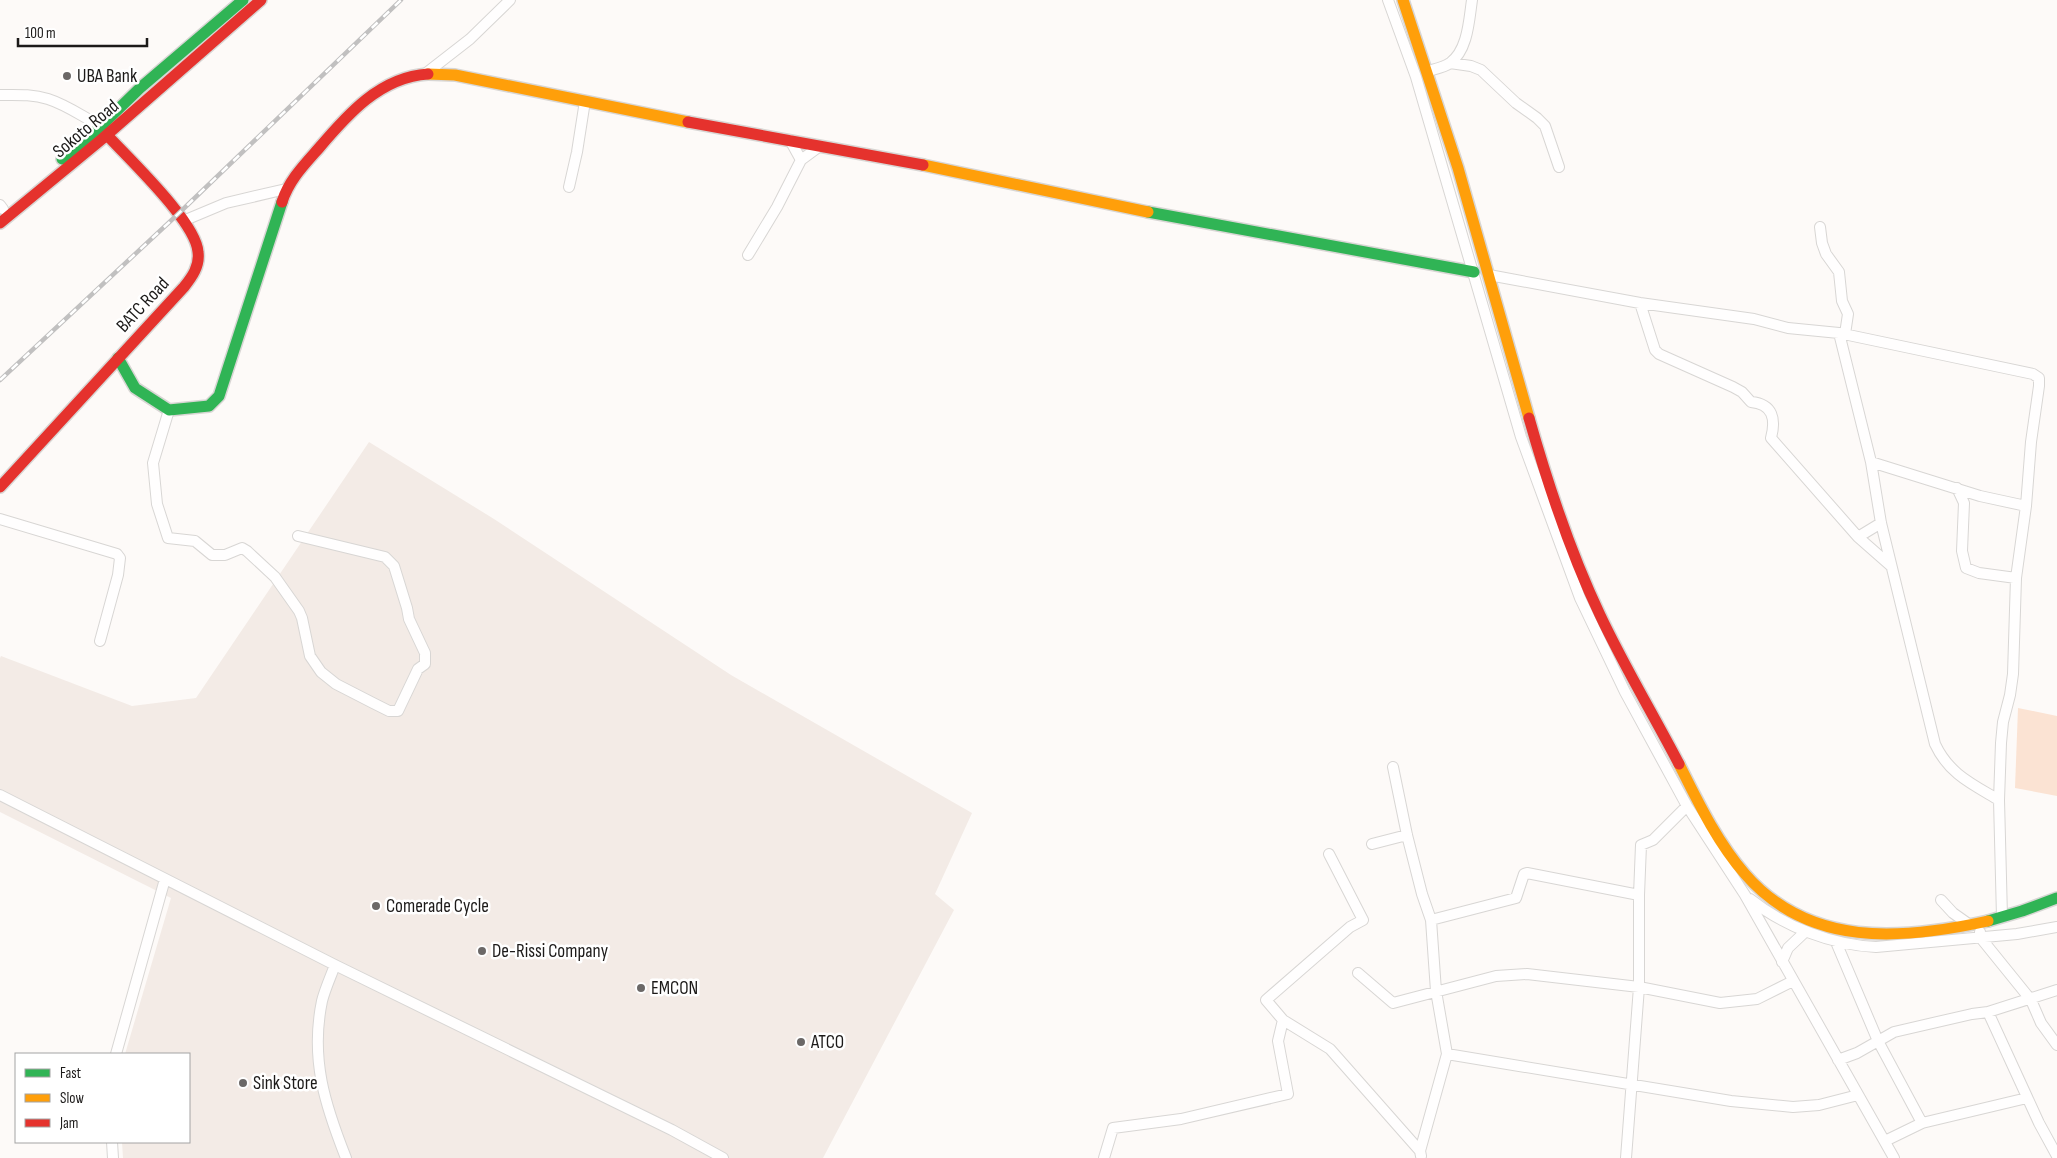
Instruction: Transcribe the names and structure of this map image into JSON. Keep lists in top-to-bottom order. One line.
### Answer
{"streets":{"street":["Sokoto Road","BATC Road"]},"crossings":[["Sokoto Road","BATC Road"]],"places":["UBA Bank","Comerade Cycle","De-Rissi Company","EMCON","ATCO","Sink Store"],"legend":["Fast","Slow","Jam"],"scale_bar":"100 m"}
